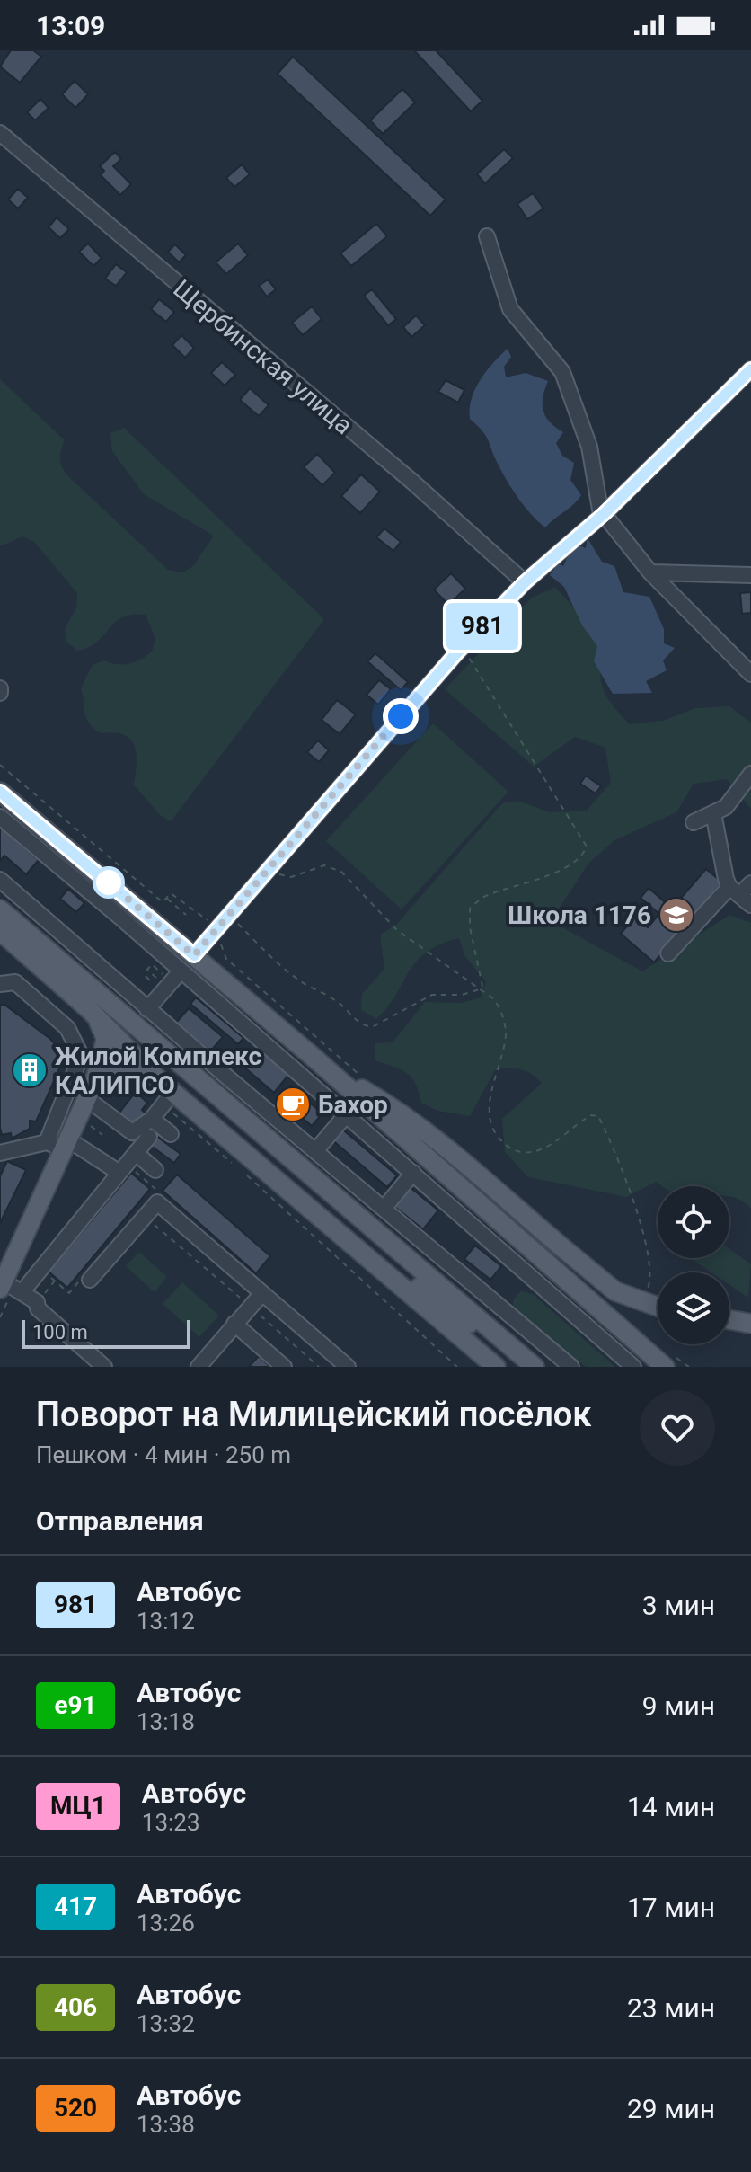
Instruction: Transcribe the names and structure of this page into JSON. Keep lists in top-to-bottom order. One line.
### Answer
{"streets":{"street":["Щербинская улица"]},"places":{"school or university":["Школа 1176"],"building":["Жилой Комплекс КАЛИПСО"],"cafe":["Бахор"]},"lines":["bus line 981"],"scale_bar":"100 m","page":{"status":"13:09","on_map":"981","scale":"100 m","heading":[["Поворот на Милицейский посёлок","Пешком · 4 мин · 250 m"],"Отправления"],"list":[{"mark":"981","name":"Автобус","note":"13:12","value":"3 мин"},{"mark":"е91","name":"Автобус","note":"13:18","value":"9 мин"},{"mark":"МЦ1","name":"Автобус","note":"13:23","value":"14 мин"},{"mark":"417","name":"Автобус","note":"13:26","value":"17 мин"},{"mark":"406","name":"Автобус","note":"13:32","value":"23 мин"},{"mark":"520","name":"Автобус","note":"13:38","value":"29 мин"}]}}
